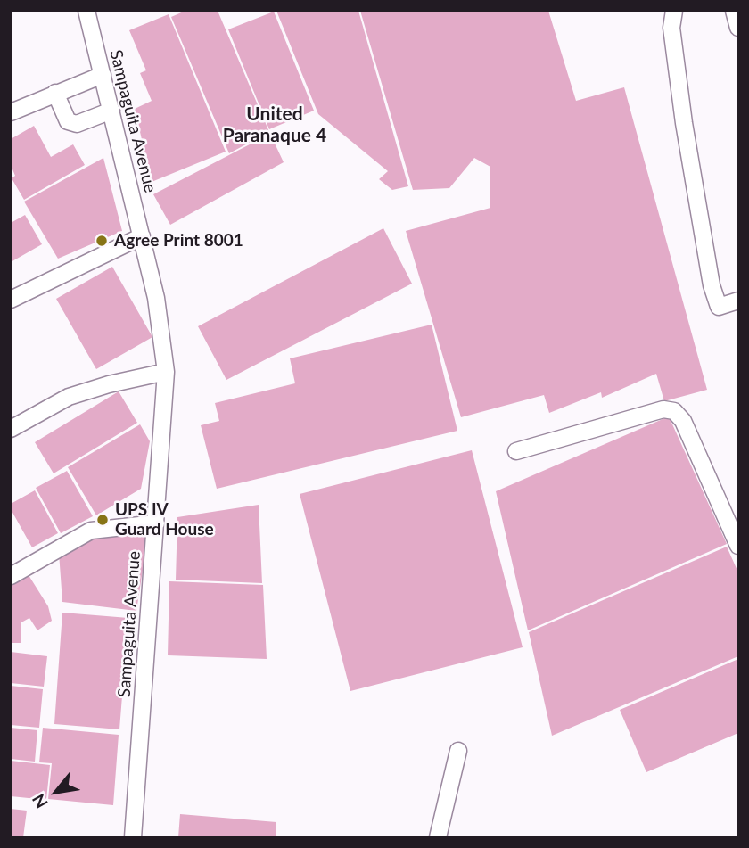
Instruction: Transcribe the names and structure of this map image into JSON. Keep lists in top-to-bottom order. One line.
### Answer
{"streets":{"street":["Sampaguita Avenue"]},"districts":["United Paranaque 4"],"places":["Agree Print 8001","UPS IV Guard House"],"north":"bottom left"}
